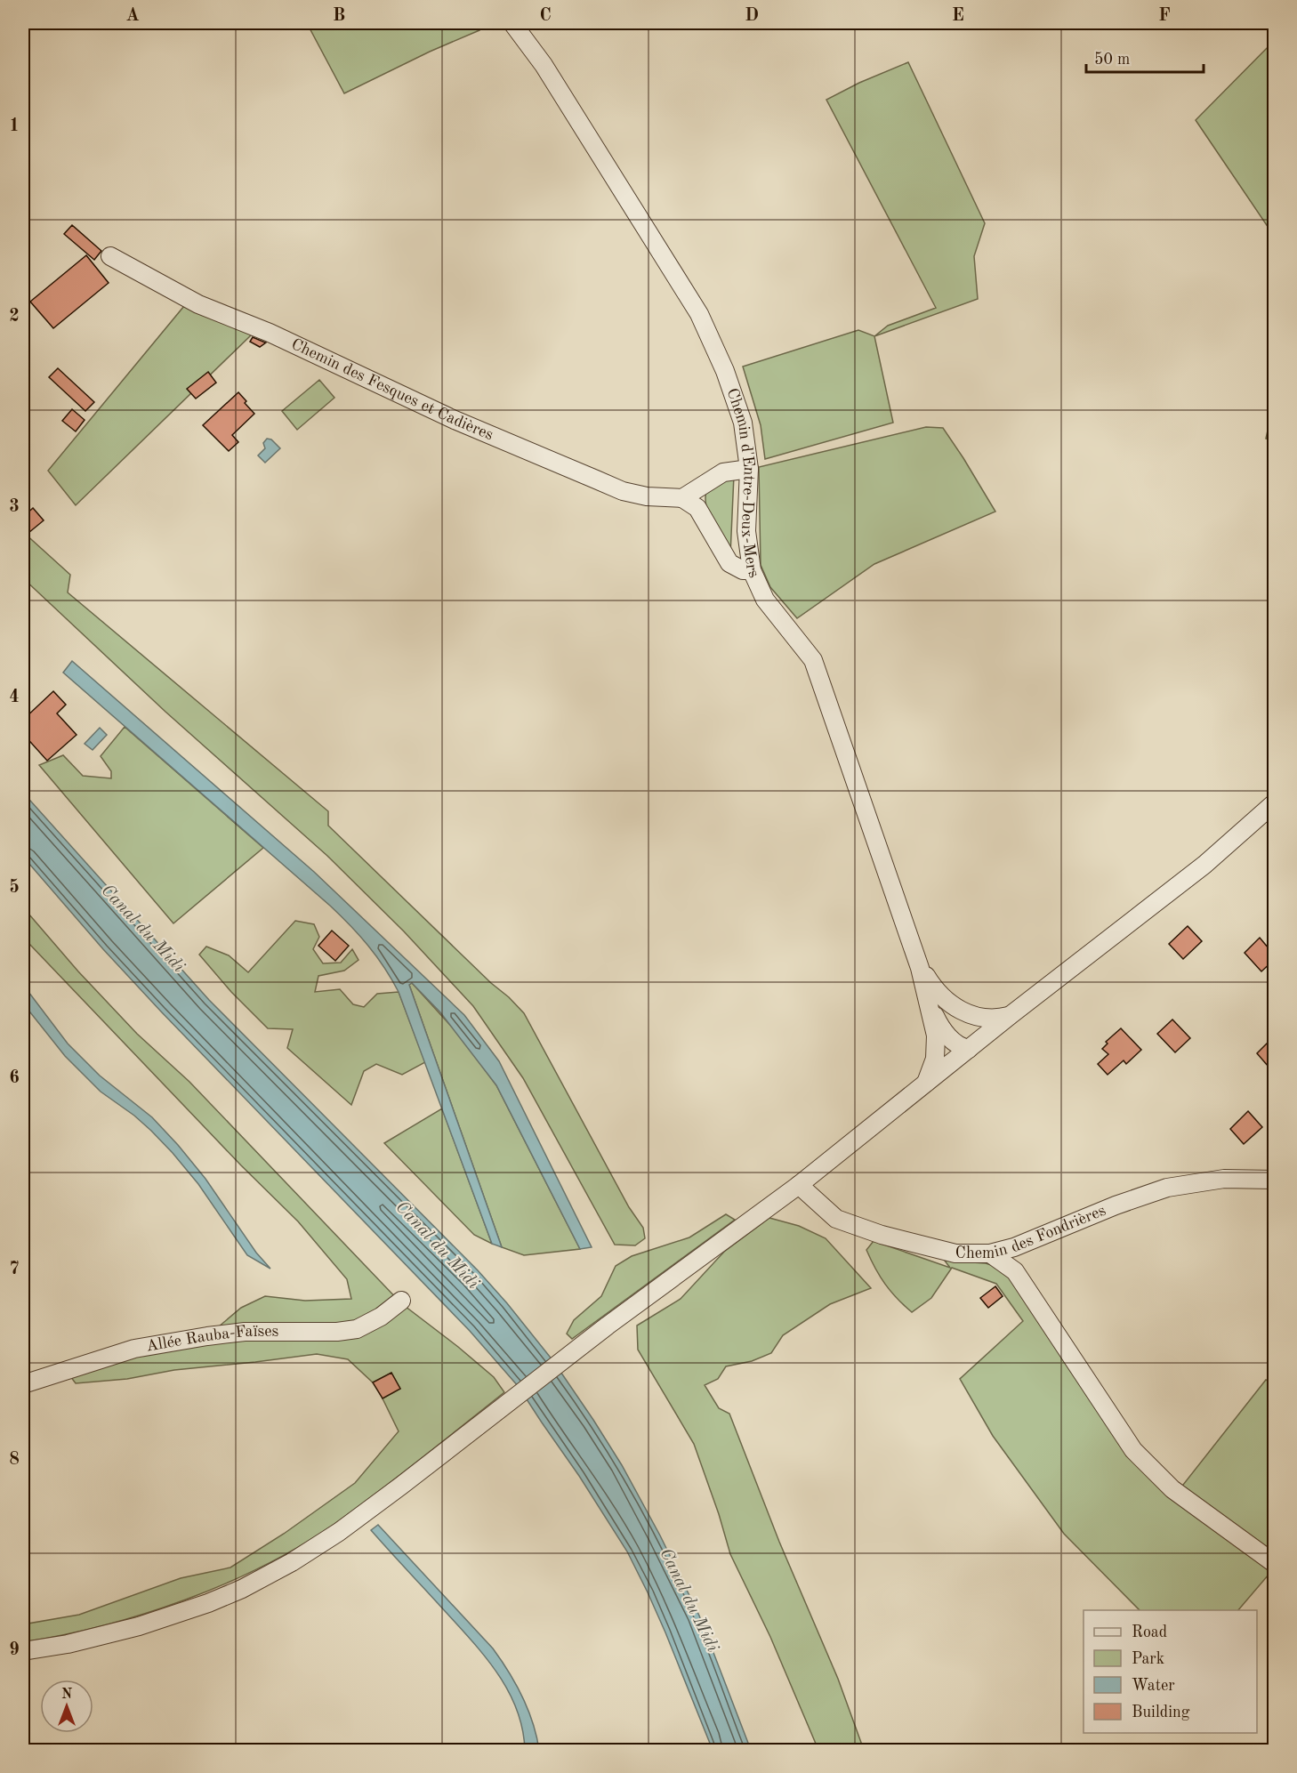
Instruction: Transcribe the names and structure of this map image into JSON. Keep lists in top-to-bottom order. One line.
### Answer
{"streets":{"street":["Chemin des Fesques et Cadières","Chemin d'Entre-Deux-Mers","Chemin des Fondrières","Allée Rauba-Faïses"]},"water":["Canal du Midi"],"legend":["Road","Park","Water","Building"],"scale_bar":"50 m","north":"top","grid":{"columns":["A","B","C","D","E","F"],"rows":["1","2","3","4","5","6","7","8","9"]}}
